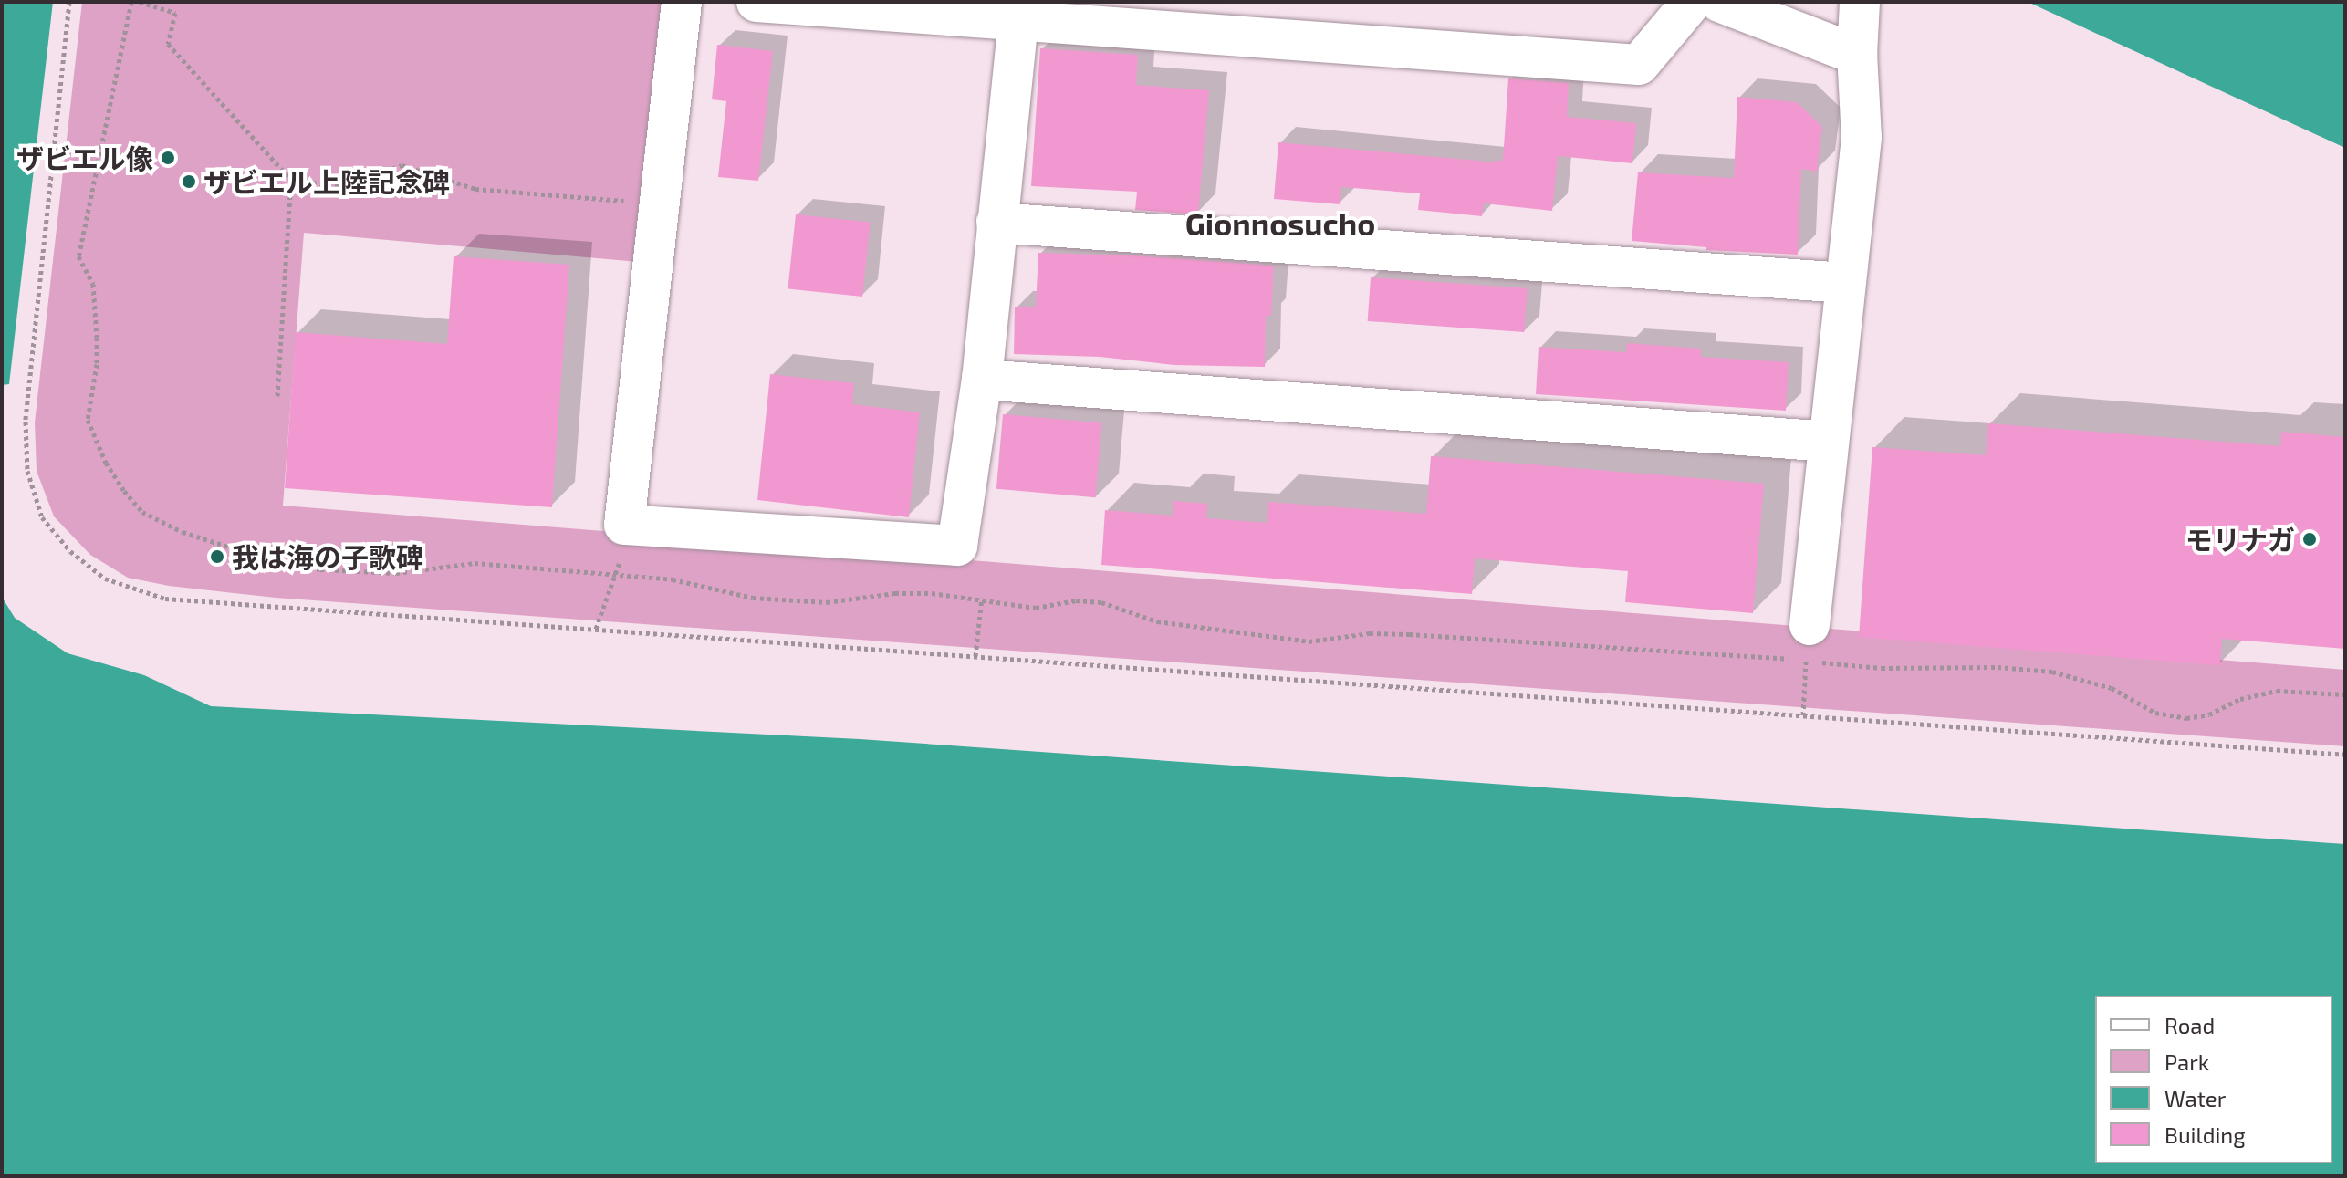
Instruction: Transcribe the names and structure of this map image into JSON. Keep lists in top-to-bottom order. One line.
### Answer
{"districts":["Gionnosucho"],"places":["ザビエル像","ザビエル上陸記念碑","モリナガ","我は海の子歌碑"],"legend":["Road","Park","Water","Building"]}
